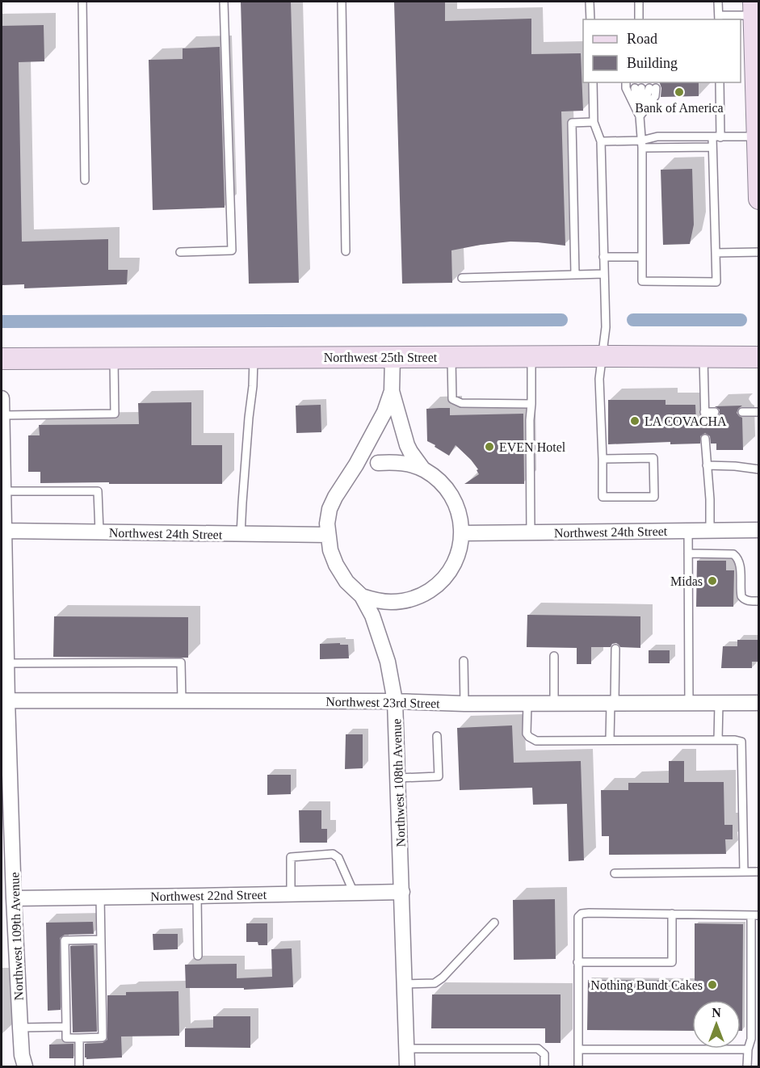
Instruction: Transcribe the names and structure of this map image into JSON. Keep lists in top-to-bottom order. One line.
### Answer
{"streets":{"main road":["Northwest 25th Street"],"street":["Northwest 24th Street","Northwest 23rd Street","Northwest 108th Avenue","Northwest 22nd Street","Northwest 109th Avenue"]},"crossings":[["Northwest 25th Street","Northwest 108th Avenue"],["Northwest 24th Street","Northwest 108th Avenue"],["Northwest 24th Street","Northwest 109th Avenue"],["Northwest 23rd Street","Northwest 108th Avenue"],["Northwest 23rd Street","Northwest 109th Avenue"],["Northwest 108th Avenue","Northwest 22nd Street"],["Northwest 22nd Street","Northwest 109th Avenue"]],"places":["Bank of America","LA COVACHA","EVEN Hotel","Midas","Nothing Bundt Cakes"],"legend":["Road","Building"],"north":"top"}
